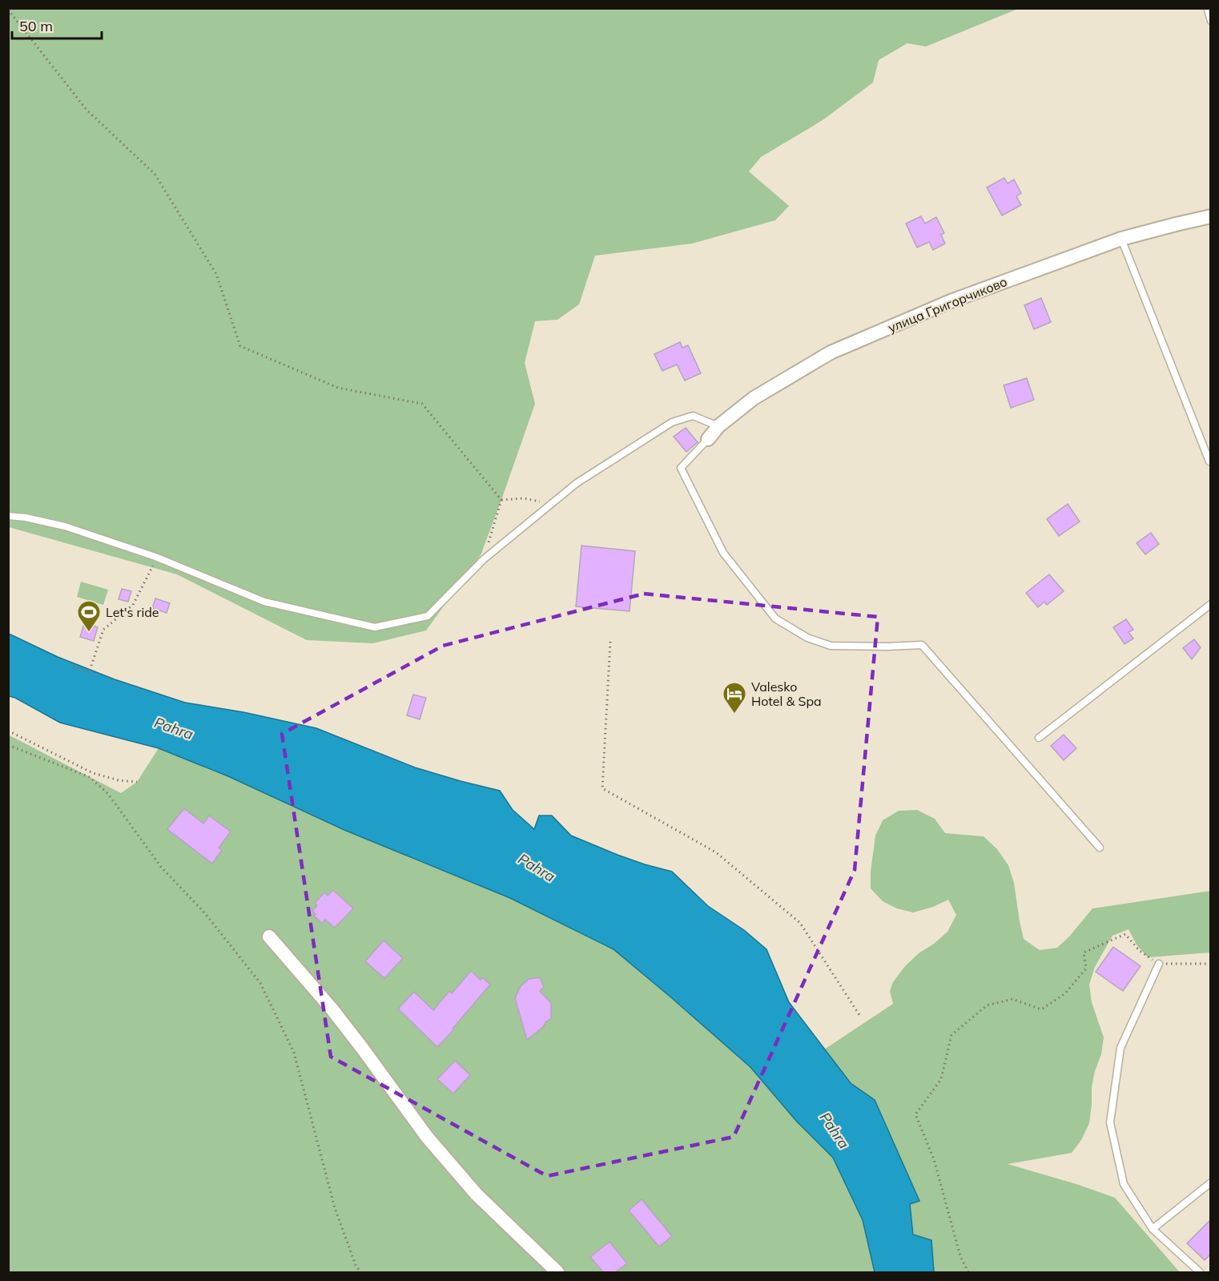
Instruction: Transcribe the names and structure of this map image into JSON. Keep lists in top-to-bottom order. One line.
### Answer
{"streets":{"street":["улица Григорчиково"]},"water":["Pahra"],"places":{"sports":["Let's ride"],"hotel":["Valesko Hotel & Spa"]},"scale_bar":"50 m"}
